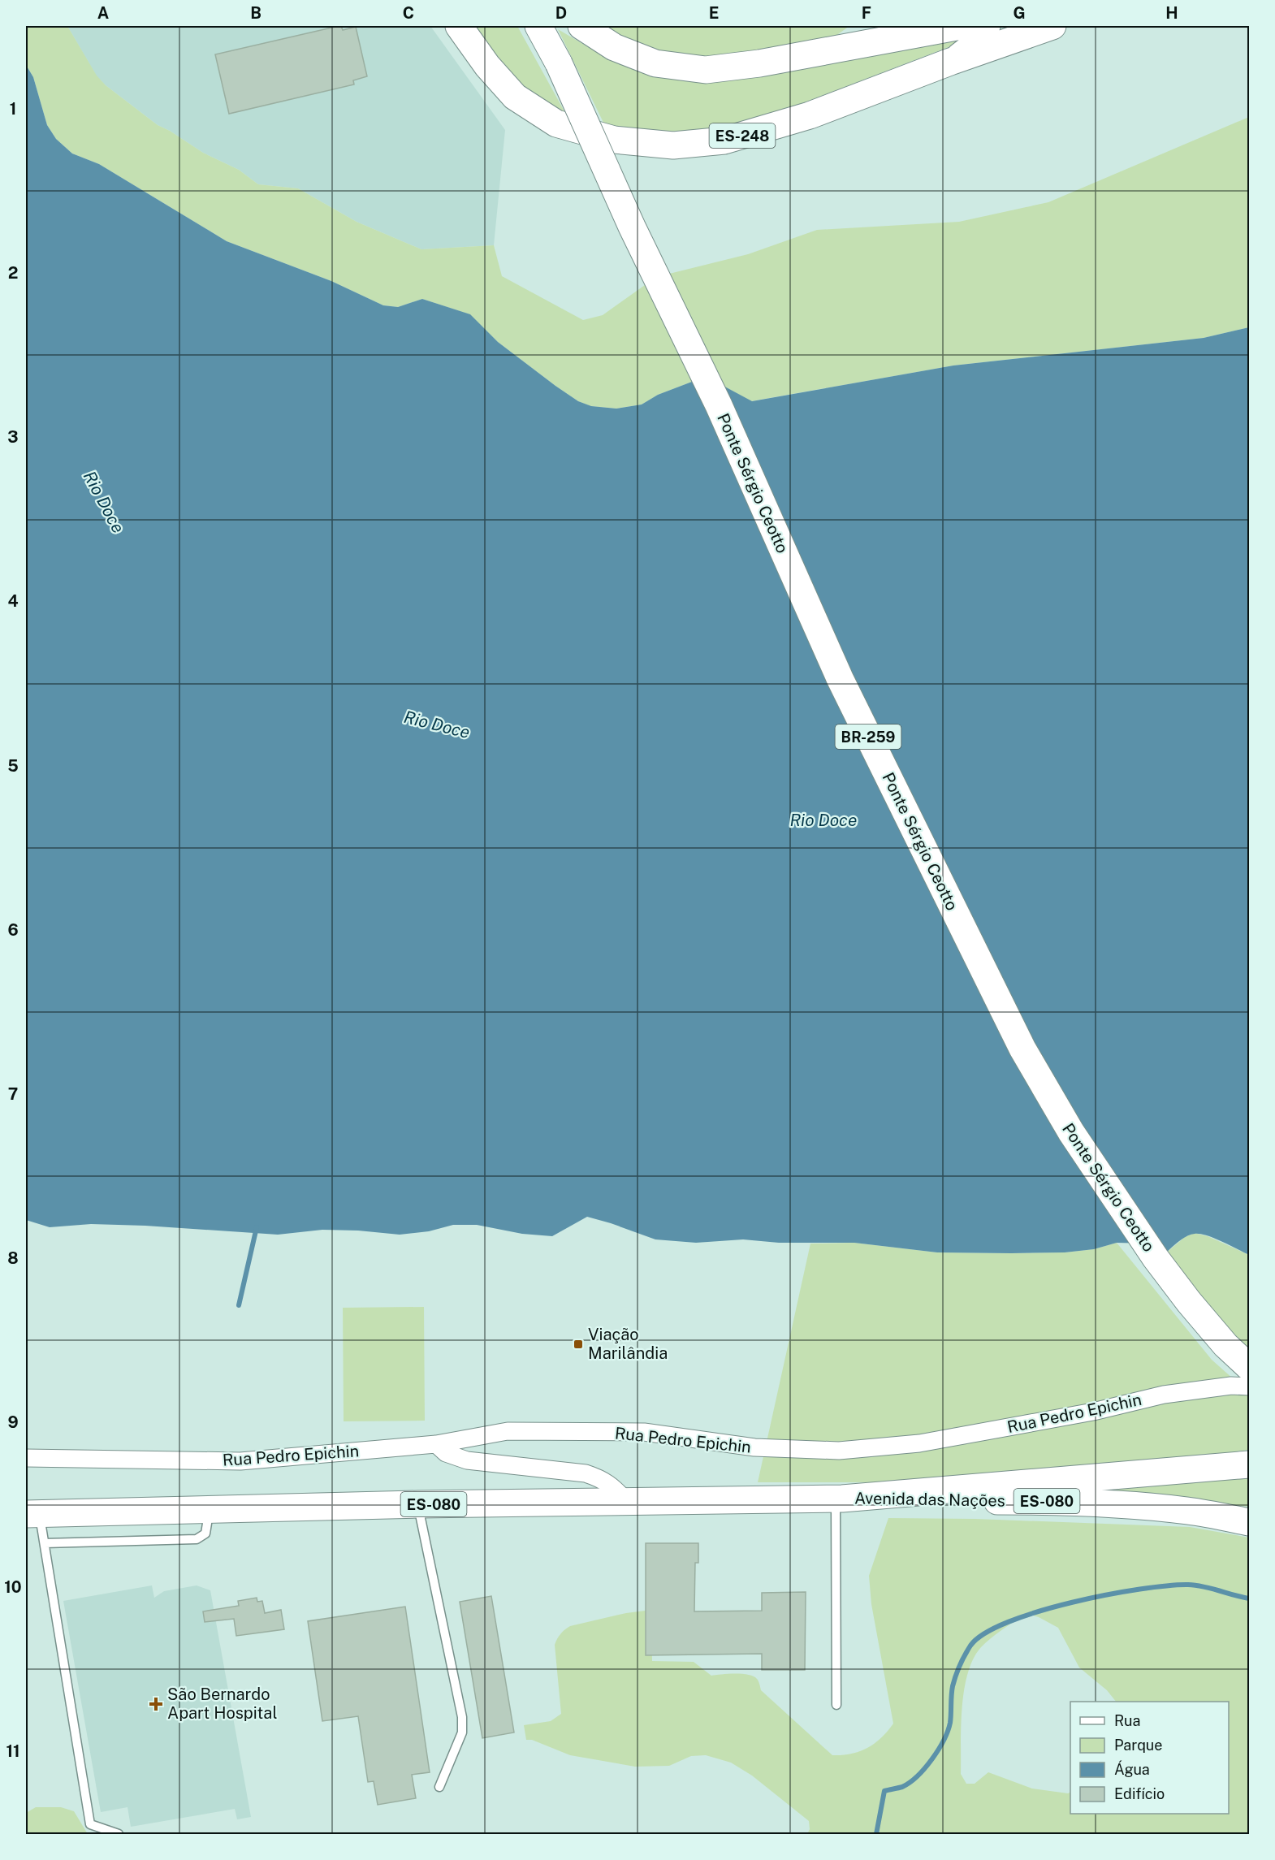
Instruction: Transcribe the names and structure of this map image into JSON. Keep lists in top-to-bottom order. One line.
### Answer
{"streets":{"main road":["ES-248","Ponte Sérgio Ceotto","BR-259","Avenida das Nações","ES-080"],"street":["Rua Pedro Epichin"]},"crossings":[["Avenida das Nações","ES-080"]],"water":["Rio Doce"],"places":{"transit":["Viação Marilândia"],"health":["São Bernardo Apart Hospital"]},"legend":["Rua","Parque","Água","Edifício"],"grid":{"columns":["A","B","C","D","E","F","G","H"],"rows":["1","2","3","4","5","6","7","8","9","10","11"]}}
